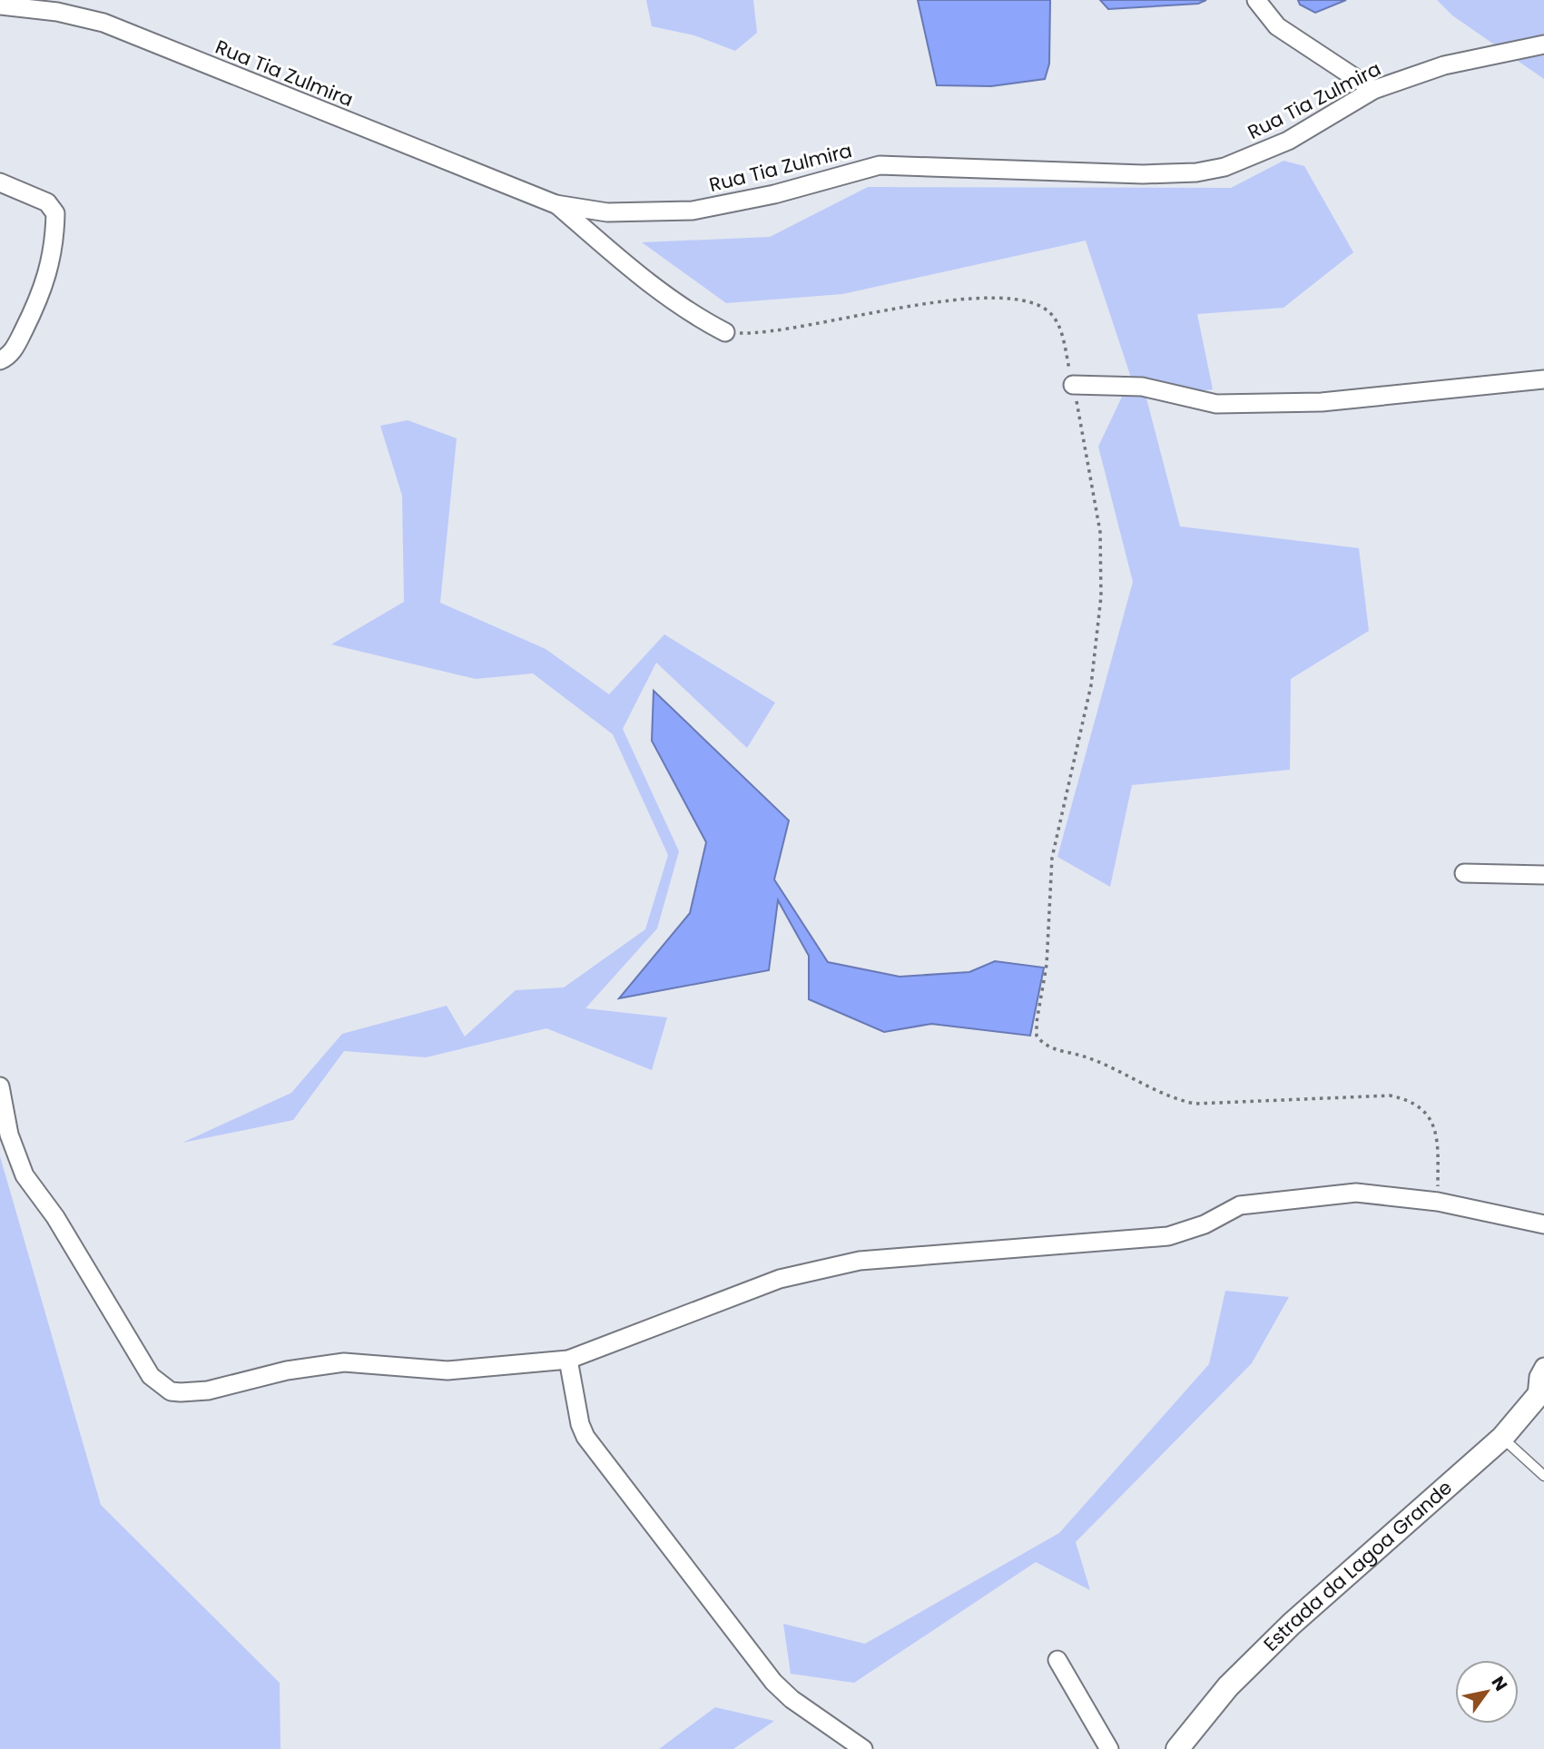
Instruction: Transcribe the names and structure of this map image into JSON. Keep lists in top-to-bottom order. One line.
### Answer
{"streets":{"street":["Rua Tia Zulmira","Estrada da Lagoa Grande"]},"north":"top right"}
